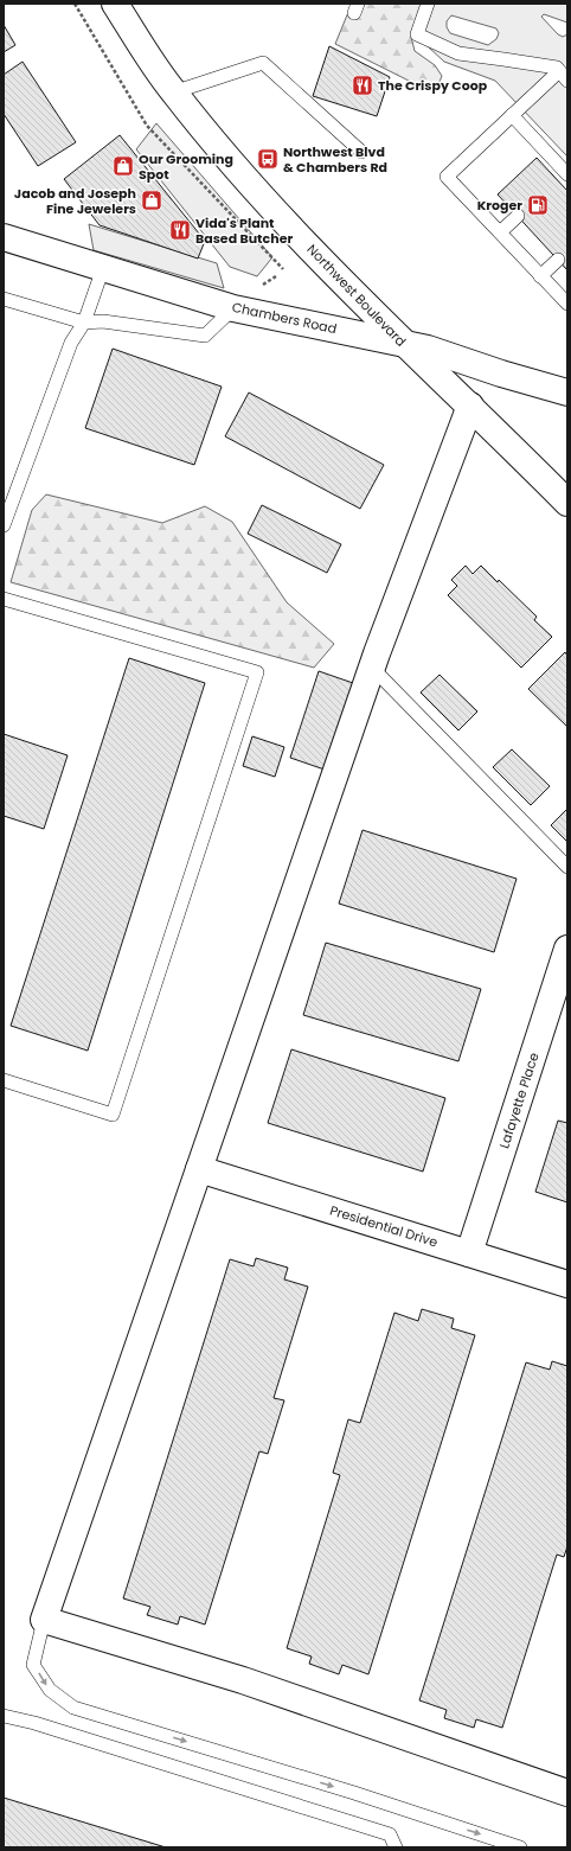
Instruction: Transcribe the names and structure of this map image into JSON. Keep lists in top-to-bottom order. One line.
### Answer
{"streets":{"street":["Northwest Boulevard","Chambers Road","Lafayette Place","Presidential Drive"]},"crossings":[["Northwest Boulevard","Chambers Road"],["Lafayette Place","Presidential Drive"]],"places":{"restaurant":["The Crispy Coop","Vida's Plant Based Butcher"],"bus stop":["Northwest Blvd & Chambers Rd"],"shop":["Our Grooming Spot","Jacob and Joseph Fine Jewelers"],"fuel station":["Kroger"]}}
